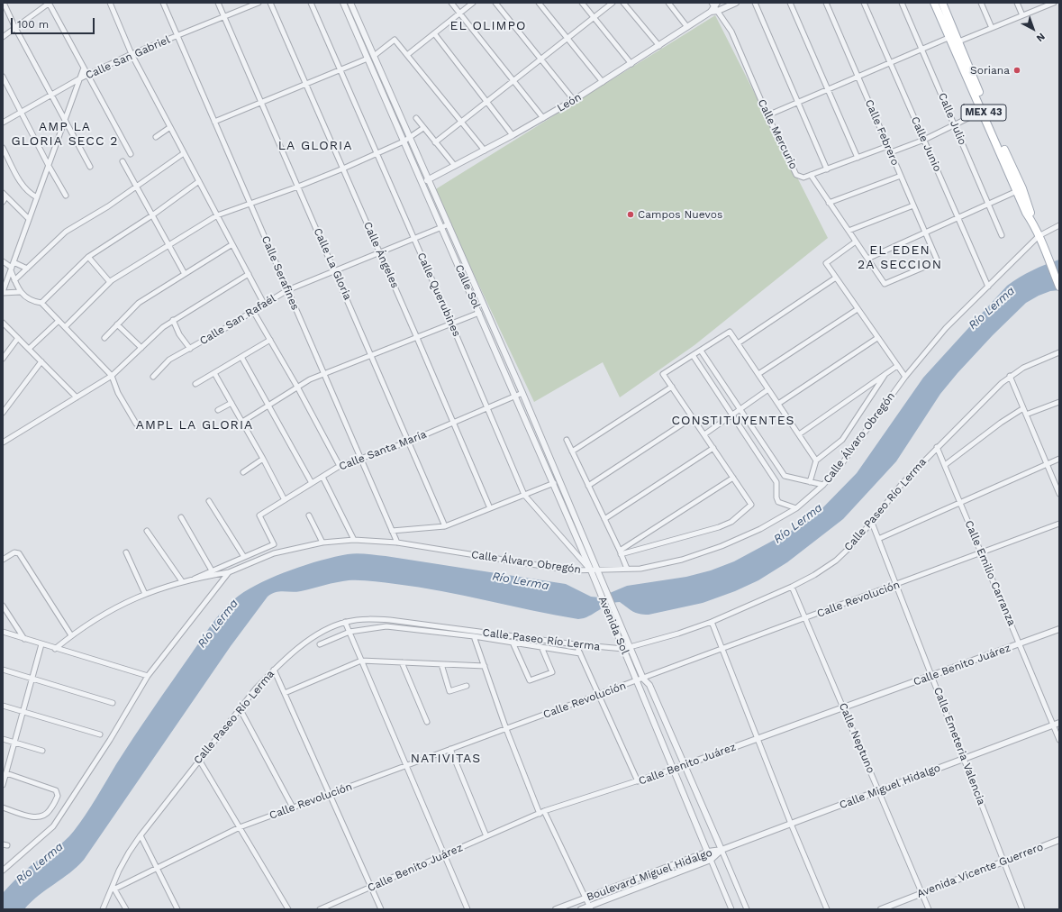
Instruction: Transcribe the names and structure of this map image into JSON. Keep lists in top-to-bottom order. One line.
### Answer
{"streets":{"main road":["MEX 43"],"street":["Calle San Gabriel","León","Calle Julio","Calle Febrero","Calle Mercurio","Calle Junio","Calle Ángeles","Calle La Gloria","Calle Serafines","Calle Sol","Calle Querubines","Calle San Rafaél","Calle Álvaro Obregón","Calle Santa María","Calle Paseo Río Lerma","Calle Emilio Carranza","Calle Revolución","Avenida Sol","Calle Benito Juárez","Calle Neptuno","Calle Emeteria Valencia","Calle Miguel Hidalgo","Avenida Vicente Guerrero","Boulevard Miguel Hidalgo"]},"crossings":[["Calle San Gabriel","Calle La Gloria"],["Calle San Gabriel","Calle Serafines"],["León","Calle Mercurio"],["León","Calle Sol"],["MEX 43","Calle Álvaro Obregón"],["Calle Febrero","Calle Mercurio"],["Calle Junio","Calle Álvaro Obregón"],["Calle Ángeles","Calle San Rafaél"],["Calle Ángeles","Calle Santa María"],["Calle La Gloria","Calle San Rafaél"],["Calle La Gloria","Calle Santa María"],["Calle Serafines","Calle San Rafaél"],["Calle Serafines","Calle Álvaro Obregón"],["Calle Serafines","Calle Santa María"],["Calle Sol","Calle Querubines"],["Calle Sol","Calle San Rafaél"],["Calle Sol","Calle Álvaro Obregón"],["Calle Sol","Calle Santa María"],["Calle Sol","Avenida Sol"],["Calle Querubines","Calle San Rafaél"],["Calle Querubines","Calle Álvaro Obregón"],["Calle Querubines","Calle Santa María"],["Calle Querubines","Avenida Sol"],["Calle Álvaro Obregón","Avenida Sol"],["Calle Paseo Río Lerma","Calle Emilio Carranza"],["Calle Paseo Río Lerma","Calle Revolución"],["Calle Paseo Río Lerma","Avenida Sol"],["Calle Paseo Río Lerma","Calle Neptuno"],["Calle Paseo Río Lerma","Calle Emeteria Valencia"],["Calle Emilio Carranza","Calle Revolución"],["Calle Emilio Carranza","Calle Benito Juárez"],["Calle Emilio Carranza","Calle Miguel Hidalgo"],["Calle Revolución","Avenida Sol"],["Calle Revolución","Calle Neptuno"],["Calle Revolución","Calle Emeteria Valencia"],["Calle Benito Juárez","Calle Neptuno"],["Calle Benito Juárez","Calle Emeteria Valencia"],["Calle Neptuno","Calle Miguel Hidalgo"],["Calle Neptuno","Avenida Vicente Guerrero"],["Calle Emeteria Valencia","Calle Miguel Hidalgo"],["Calle Emeteria Valencia","Avenida Vicente Guerrero"],["Calle Miguel Hidalgo","Boulevard Miguel Hidalgo"]],"districts":["EL OLIMPO","AMP LA GLORIA SECC 2","LA GLORIA","EL EDEN 2A SECCION","CONSTITUYENTES","AMPL LA GLORIA","NATIVITAS"],"water":["Río Lerma"],"places":["Soriana","Campos Nuevos"],"scale_bar":"100 m","north":"bottom right"}
